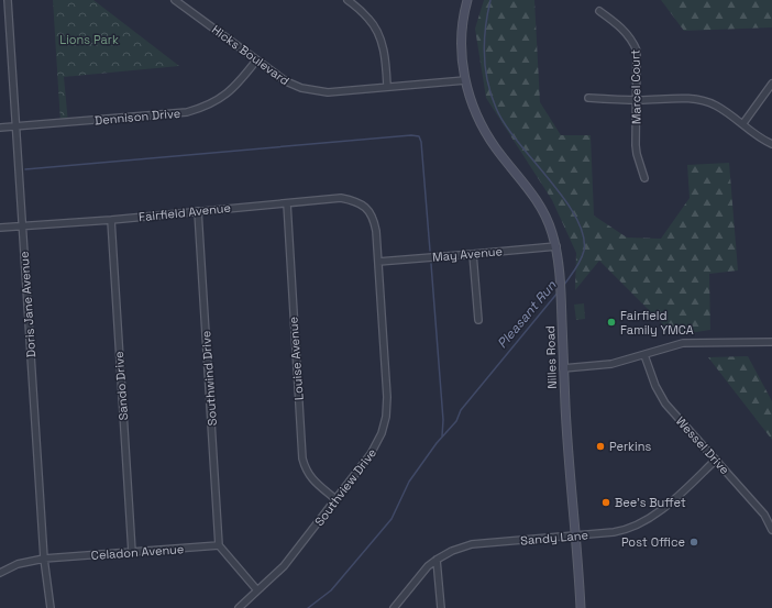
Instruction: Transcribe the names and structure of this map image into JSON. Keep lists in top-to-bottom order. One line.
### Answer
{"streets":{"street":["Hicks Boulevard","Marcel Court","Dennison Drive","Fairfield Avenue","May Avenue","Doris Jane Avenue","Nilles Road","Louise Avenue","Southwind Drive","Sando Drive","Wessel Drive","Southview Drive","Sandy Lane","Celadon Avenue"]},"crossings":[["Hicks Boulevard","Dennison Drive"],["Hicks Boulevard","Nilles Road"],["Dennison Drive","Doris Jane Avenue"],["Fairfield Avenue","Doris Jane Avenue"],["Fairfield Avenue","Louise Avenue"],["Fairfield Avenue","Southwind Drive"],["Fairfield Avenue","Sando Drive"],["Fairfield Avenue","Southview Drive"],["May Avenue","Nilles Road"],["May Avenue","Southview Drive"],["Doris Jane Avenue","Celadon Avenue"],["Nilles Road","Sandy Lane"],["Louise Avenue","Southview Drive"],["Southwind Drive","Celadon Avenue"],["Sando Drive","Celadon Avenue"],["Wessel Drive","Sandy Lane"]],"water":["Pleasant Run"],"parks":["Lions Park"],"places":["Fairfield Family YMCA","Perkins","Bee's Buffet","Post Office"]}
